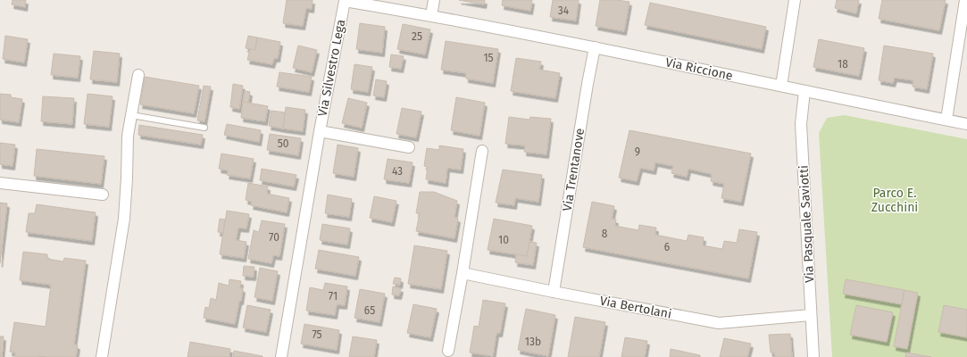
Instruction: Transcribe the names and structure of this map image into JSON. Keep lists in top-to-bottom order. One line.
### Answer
{"streets":{"street":["Via Silvestro Lega","Via Riccione","Via Trentanove","Via Pasquale Saviotti","Via Bertolani"]},"crossings":[["Via Silvestro Lega","Via Riccione"],["Via Riccione","Via Trentanove"],["Via Riccione","Via Pasquale Saviotti"],["Via Trentanove","Via Bertolani"],["Via Pasquale Saviotti","Via Bertolani"]],"parks":["Parco E. Zucchini"],"house_numbers":["34","25","15","18","50","9","43","8","70","10","6","71","65","75","13b"]}
